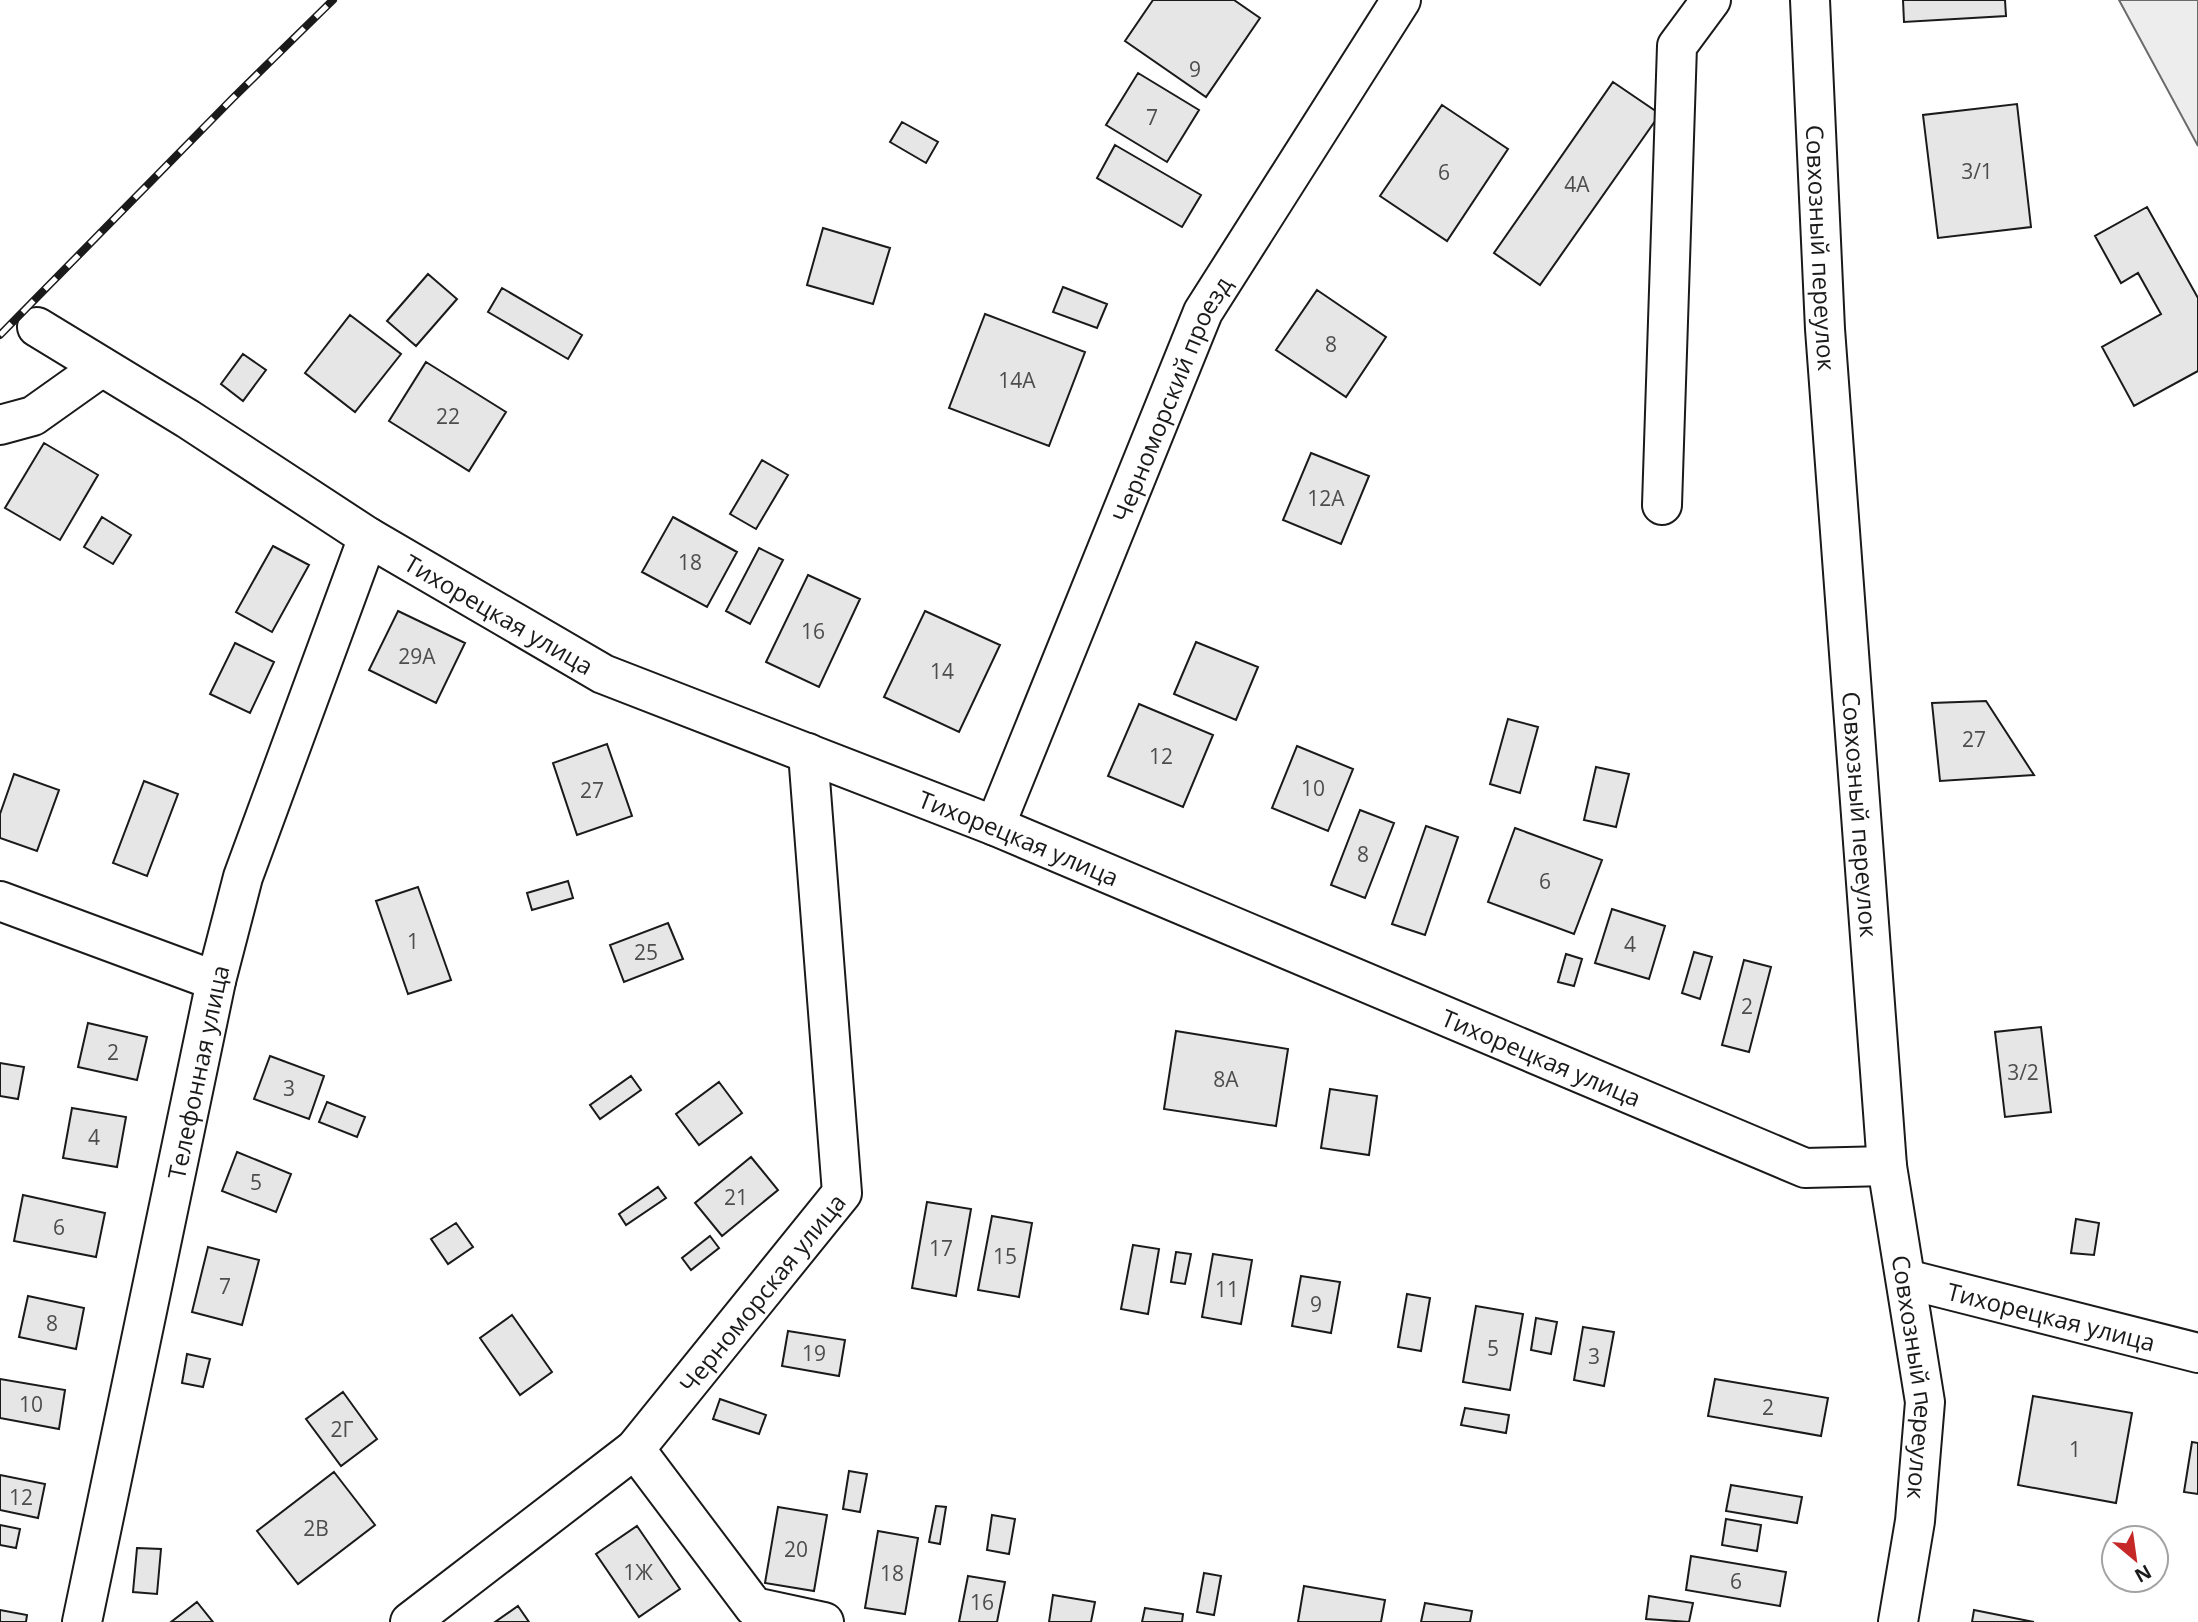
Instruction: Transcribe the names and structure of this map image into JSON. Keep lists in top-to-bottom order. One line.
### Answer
{"streets":{"street":["Совхозный переулок","Черноморский проезд","Тихорецкая улица","Телефонная улица","Черноморская улица"]},"crossings":[["Совхозный переулок","Тихорецкая улица"],["Черноморский проезд","Тихорецкая улица"],["Тихорецкая улица","Телефонная улица"],["Тихорецкая улица","Черноморская улица"]],"house_numbers":["9","7","3/1","6","4А","8","14А","22","12А","18","16","29А","14","27","12","10","27","8","6","1","4","25","2","2","3/2","8А","3","4","5","21","6","17","15","7","11","9","8","5","19","3","10","2","2Г","1","12","2В","20","1Ж","18","6","16"],"north":"bottom right"}
